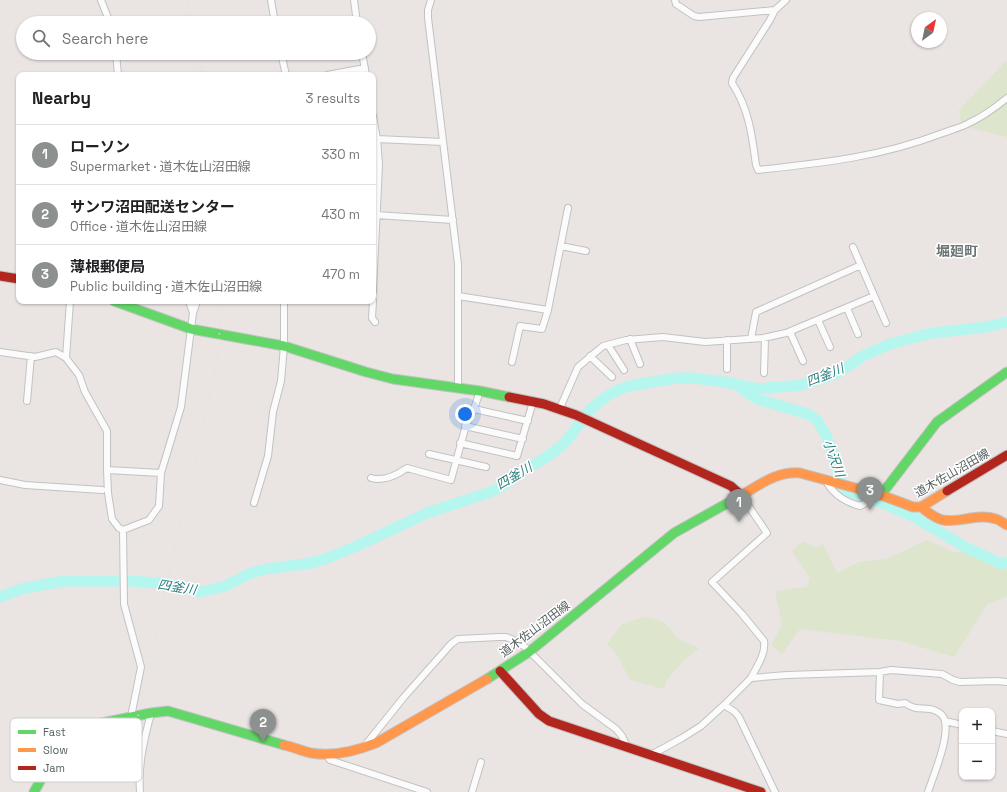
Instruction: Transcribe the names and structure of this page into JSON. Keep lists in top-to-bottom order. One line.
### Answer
{"streets":{"street":["道木佐山沼田線"]},"districts":["堀廻町"],"water":["四釜川","小沢川"],"legend":["Fast","Slow","Jam"],"north":"top right","page":{"search":"Search here","heading":["Nearby","3 results"],"list":[{"mark":"1","name":"ローソン","note":"Supermarket · 道木佐山沼田線","value":"330 m"},{"mark":"2","name":"サンワ沼田配送センター","note":"Office · 道木佐山沼田線","value":"430 m"},{"mark":"3","name":"薄根郵便局","note":"Public building · 道木佐山沼田線","value":"470 m"}],"pins":["3","1","2"],"map_buttons":["+","−"]}}
